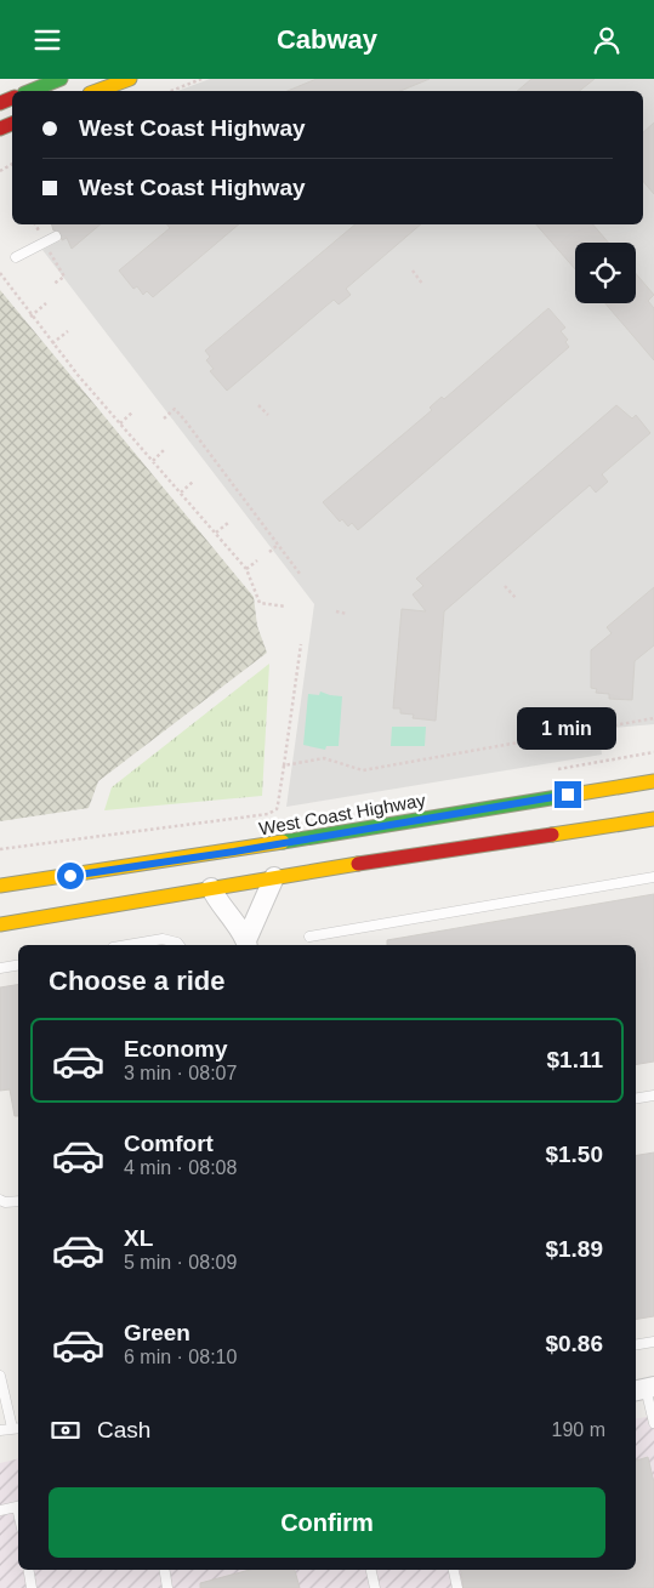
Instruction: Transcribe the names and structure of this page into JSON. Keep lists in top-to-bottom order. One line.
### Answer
{"streets":{"main road":["West Coast Highway"]},"page":{"header":"Cabway","banner":["West Coast Highway","West Coast Highway"],"bubble":"1 min","heading":"Choose a ride","list":[{"name":"Economy","note":"3 min · 08:07","value":"$1.11"},{"name":"Comfort","note":"4 min · 08:08","value":"$1.50"},{"name":"XL","note":"5 min · 08:09","value":"$1.89"},{"name":"Green","note":"6 min · 08:10","value":"$0.86"}],"pay":["Cash","190 m"],"buttons":"Confirm"}}
